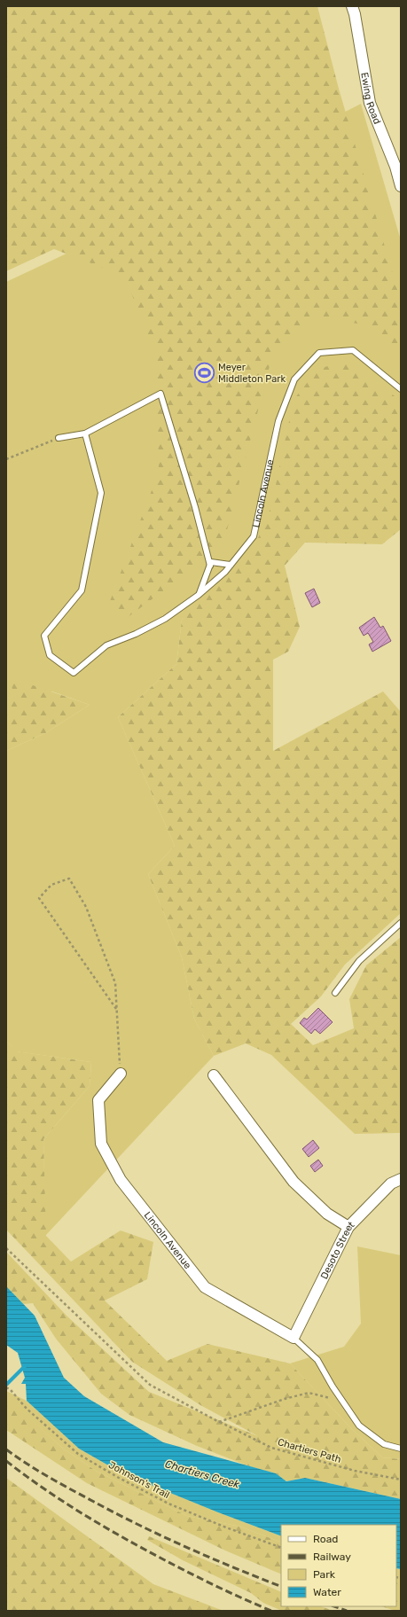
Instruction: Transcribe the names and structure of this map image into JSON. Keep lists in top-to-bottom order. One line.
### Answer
{"streets":{"street":["Ewing Road","Lincoln Avenue","Desoto Street"],"path":["Chartiers Path","Johnson's Trail"]},"crossings":[["Lincoln Avenue","Desoto Street"]],"water":["Chartiers Creek"],"places":{"sports":["Meyer Middleton Park"]},"legend":["Road","Railway","Park","Water"]}
